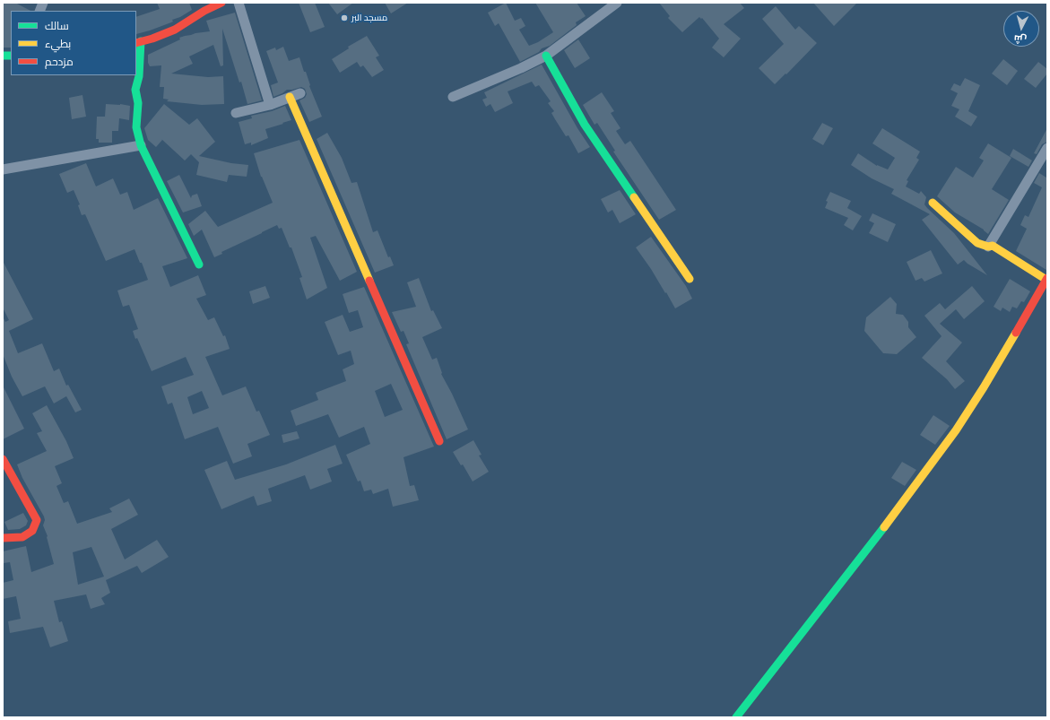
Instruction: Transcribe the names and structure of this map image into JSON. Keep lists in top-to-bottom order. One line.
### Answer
{"places":["مسجد البر"],"legend":["سالك","بطيء","مزدحم"],"north":"bottom"}
